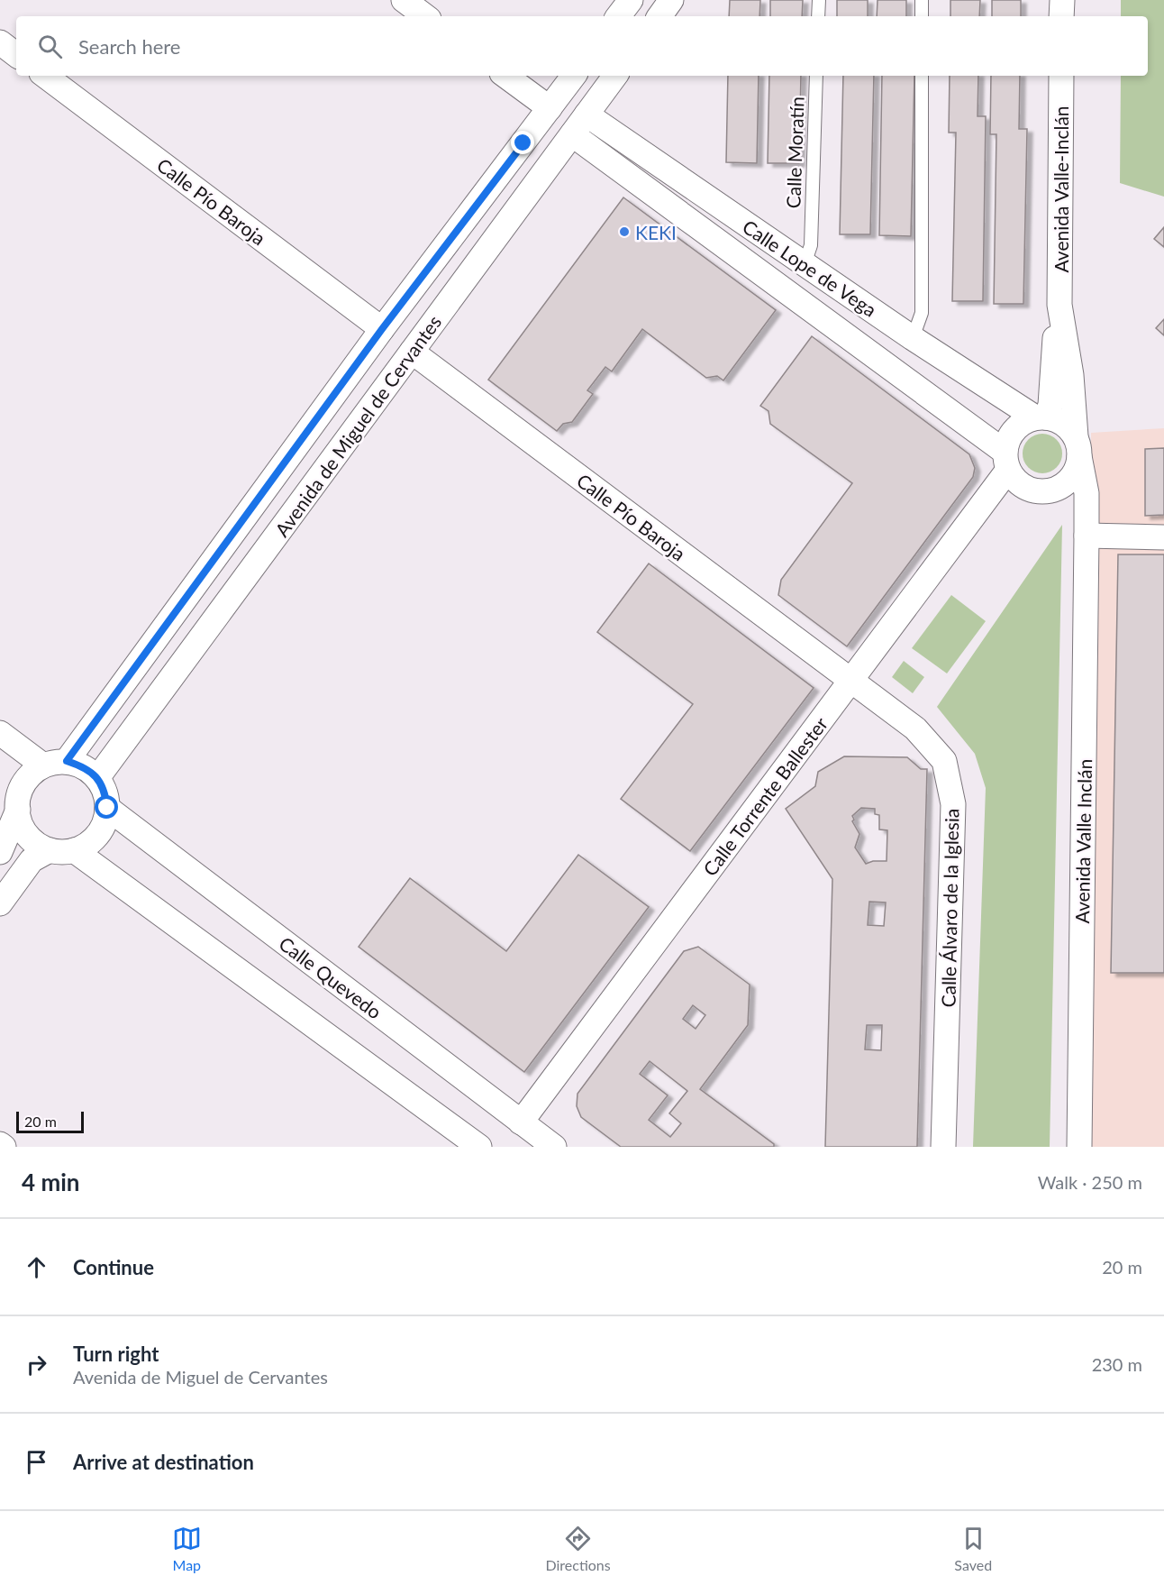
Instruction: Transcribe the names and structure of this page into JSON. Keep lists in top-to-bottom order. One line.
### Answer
{"streets":{"street":["Avenida Valle-Inclán","Calle Pío Baroja","Calle Lope de Vega","Avenida de Miguel de Cervantes","Calle Torrente Ballester","Avenida Valle Inclán","Calle Álvaro de la Iglesia","Calle Quevedo"],"lane":["Calle Moratín"]},"crossings":[["Calle Moratín","Calle Lope de Vega"],["Avenida Valle-Inclán","Calle Lope de Vega"],["Avenida Valle-Inclán","Calle Torrente Ballester"],["Avenida Valle-Inclán","Avenida Valle Inclán"],["Calle Pío Baroja","Avenida de Miguel de Cervantes"],["Calle Pío Baroja","Calle Torrente Ballester"],["Calle Pío Baroja","Calle Álvaro de la Iglesia"],["Calle Lope de Vega","Avenida de Miguel de Cervantes"],["Calle Lope de Vega","Calle Torrente Ballester"],["Calle Lope de Vega","Avenida Valle Inclán"],["Avenida de Miguel de Cervantes","Calle Quevedo"],["Calle Torrente Ballester","Avenida Valle Inclán"],["Calle Torrente Ballester","Calle Álvaro de la Iglesia"],["Calle Torrente Ballester","Calle Quevedo"]],"places":["KEKI"],"scale_bar":"20 m","page":{"search":"Search here","scale":"20 m","heading":["4 min","Walk · 250 m"],"list":[["Continue","20 m"],["Turn right","Avenida de Miguel de Cervantes","230 m"],"Arrive at destination"],"nav":["Map","Directions","Saved"]}}
